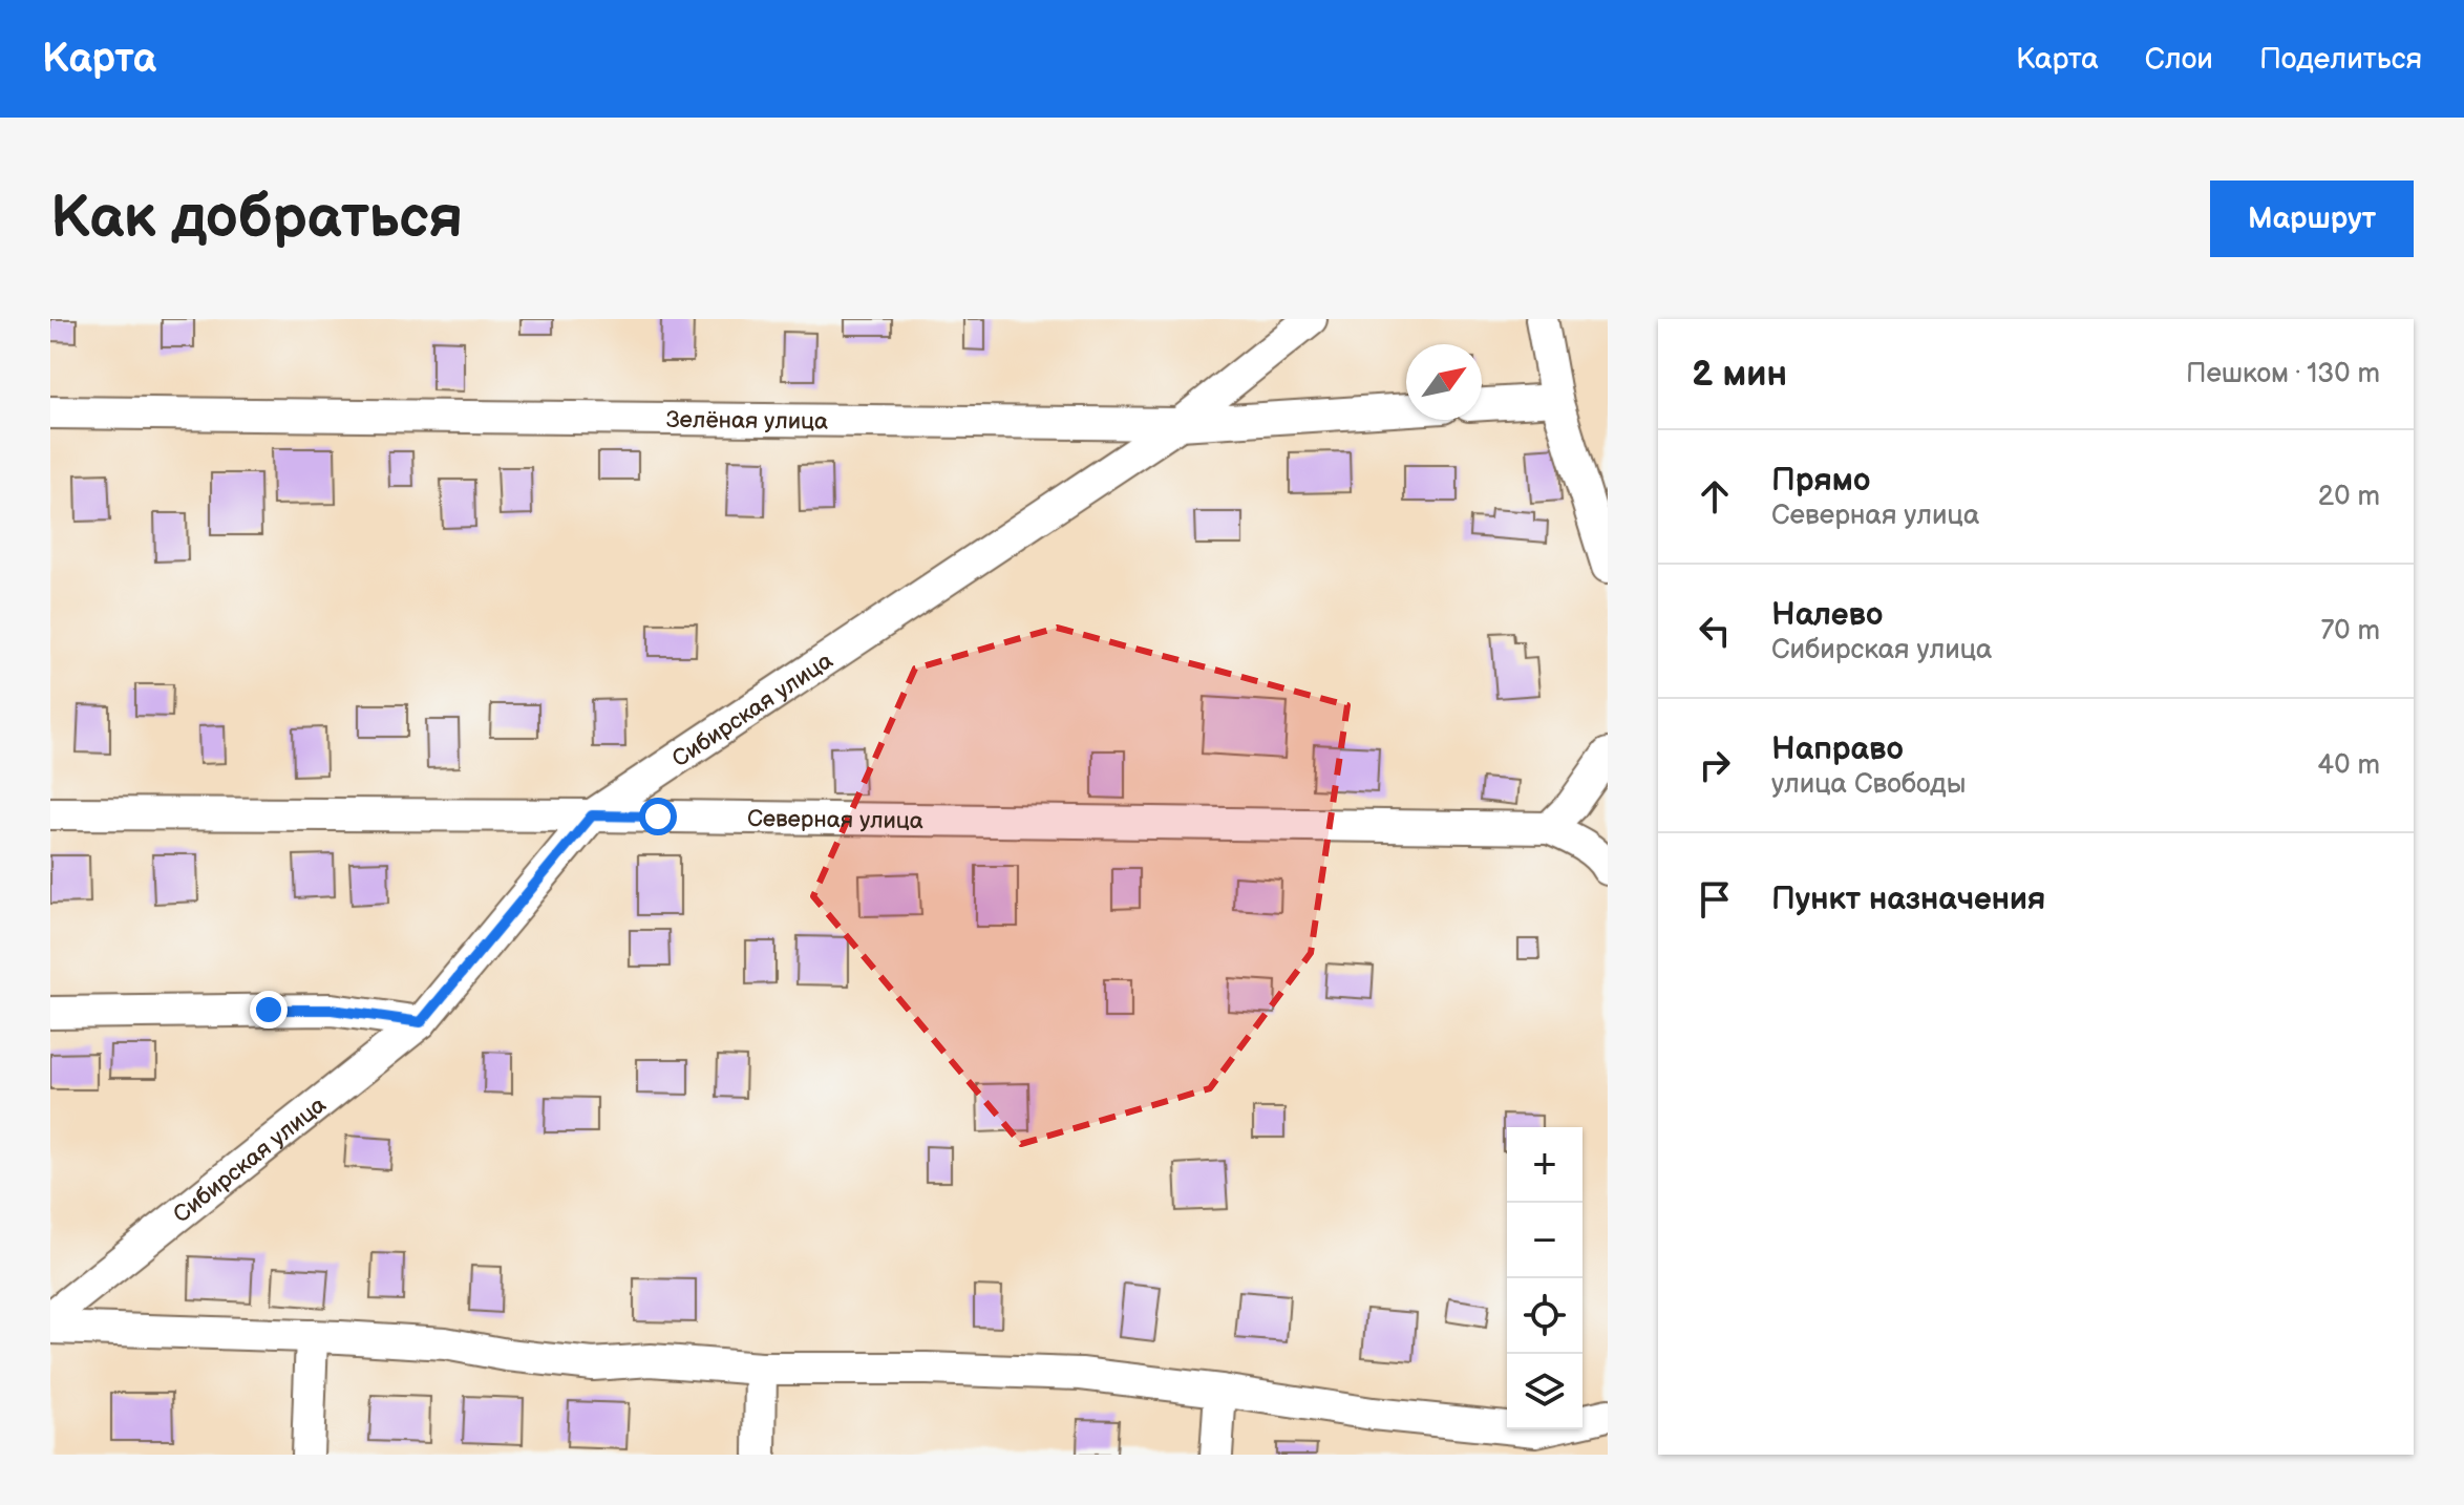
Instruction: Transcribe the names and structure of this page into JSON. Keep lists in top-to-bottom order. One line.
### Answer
{"streets":{"street":["Зелёная улица","Сибирская улица","Северная улица"]},"crossings":[["Зелёная улица","Сибирская улица"],["Сибирская улица","Северная улица"]],"north":"top right","page":{"header":"Карта","nav":["Карта","Слои","Поделиться"],"buttons":"Маршрут","title":"Как добраться","heading":["2 мин","Пешком · 130 m"],"list":[["Прямо","Северная улица","20 m"],["Налево","Сибирская улица","70 m"],["Направо","улица Свободы","40 m"],"Пункт назначения"],"map_buttons":["+","−"]}}
